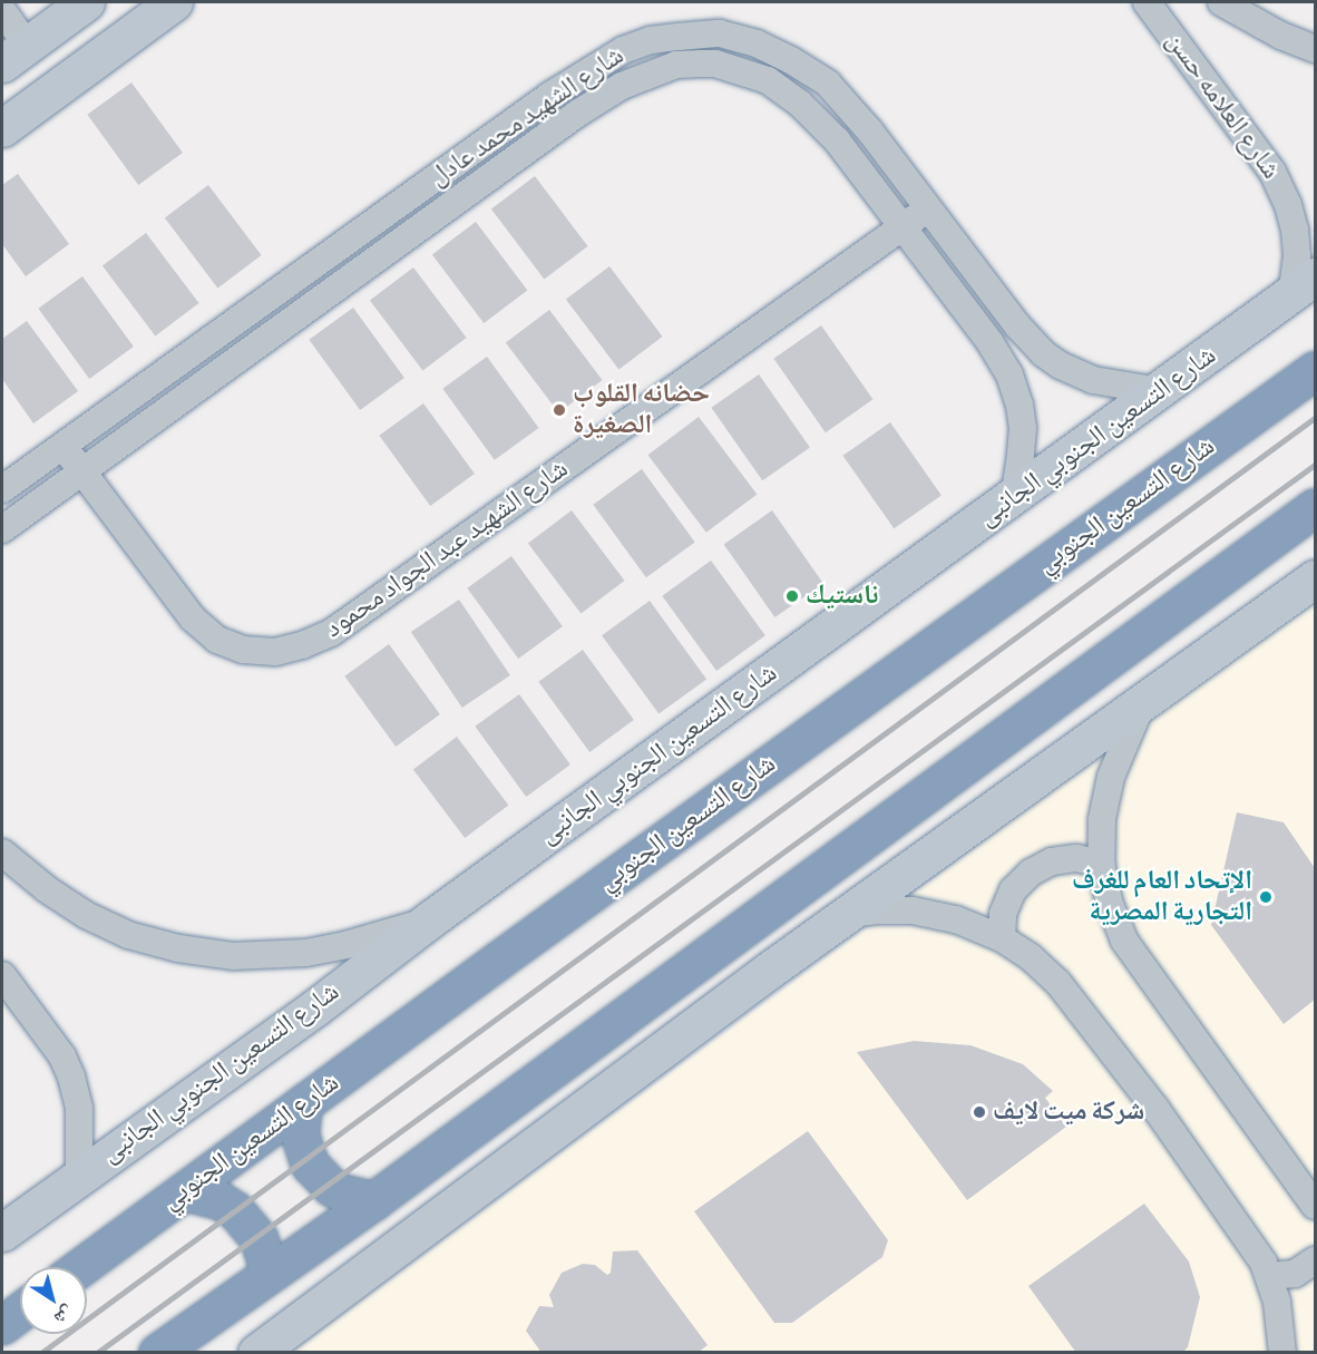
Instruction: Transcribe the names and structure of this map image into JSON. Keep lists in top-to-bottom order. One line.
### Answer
{"streets":{"highway":["شارع التسعين الجنوبي"],"street":["شارع العلامه حسن","شارع الشهيد محمد عادل","شارع التسعين الجنوبي الجانبى","شارع الشهيد عبد الجواد محمود"]},"crossings":[["شارع العلامه حسن","شارع التسعين الجنوبي الجانبى"],["شارع الشهيد محمد عادل","شارع التسعين الجنوبي الجانبى"],["شارع الشهيد محمد عادل","شارع الشهيد عبد الجواد محمود"]],"places":["حضانه القلوب الصغيرة","ناستيك","الإتحاد العام للغرف التجارية المصرية","شركة ميت لايف"],"north":"bottom right"}
